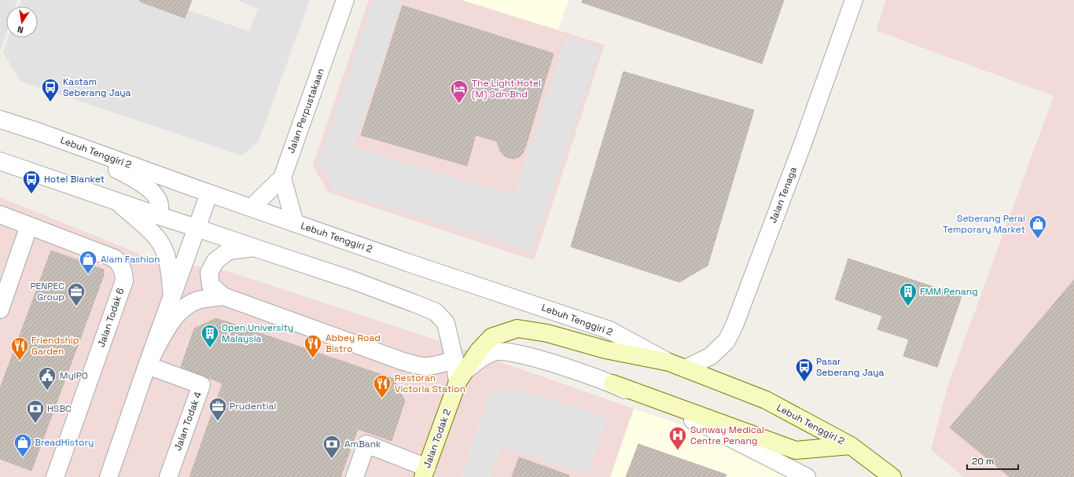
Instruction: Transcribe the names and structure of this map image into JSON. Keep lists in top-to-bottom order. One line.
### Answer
{"streets":{"main road":["Lebuh Tenggiri 2","Jalan Todak 2"],"street":["Jalan Perpustakaan","Jalan Tenaga","Jalan Todak 6","Jalan Todak 4"]},"crossings":[["Lebuh Tenggiri 2","Jalan Tenaga"],["Lebuh Tenggiri 2","Jalan Todak 2"]],"places":{"bus stop":["Kastam Seberang Jaya","Hotel Blanket","Pasar Seberang Jaya"],"hotel":["The Light Hotel (M) Sdn Bhd"],"shop":["Seberang Perai Temporary Market","Alam Fashion","BreadHistory"],"office":["PENPEC Group","Prudential"],"building":["FMM Penang","Open University Malaysia"],"restaurant":["Abbey Road Bistro","Friendship Garden","Restoran Victoria Station"],"public building":["MyIPO"],"bank":["HSBC","AmBank"],"hospital":["Sunway Medical Centre Penang"]},"scale_bar":"20 m","north":"bottom"}
